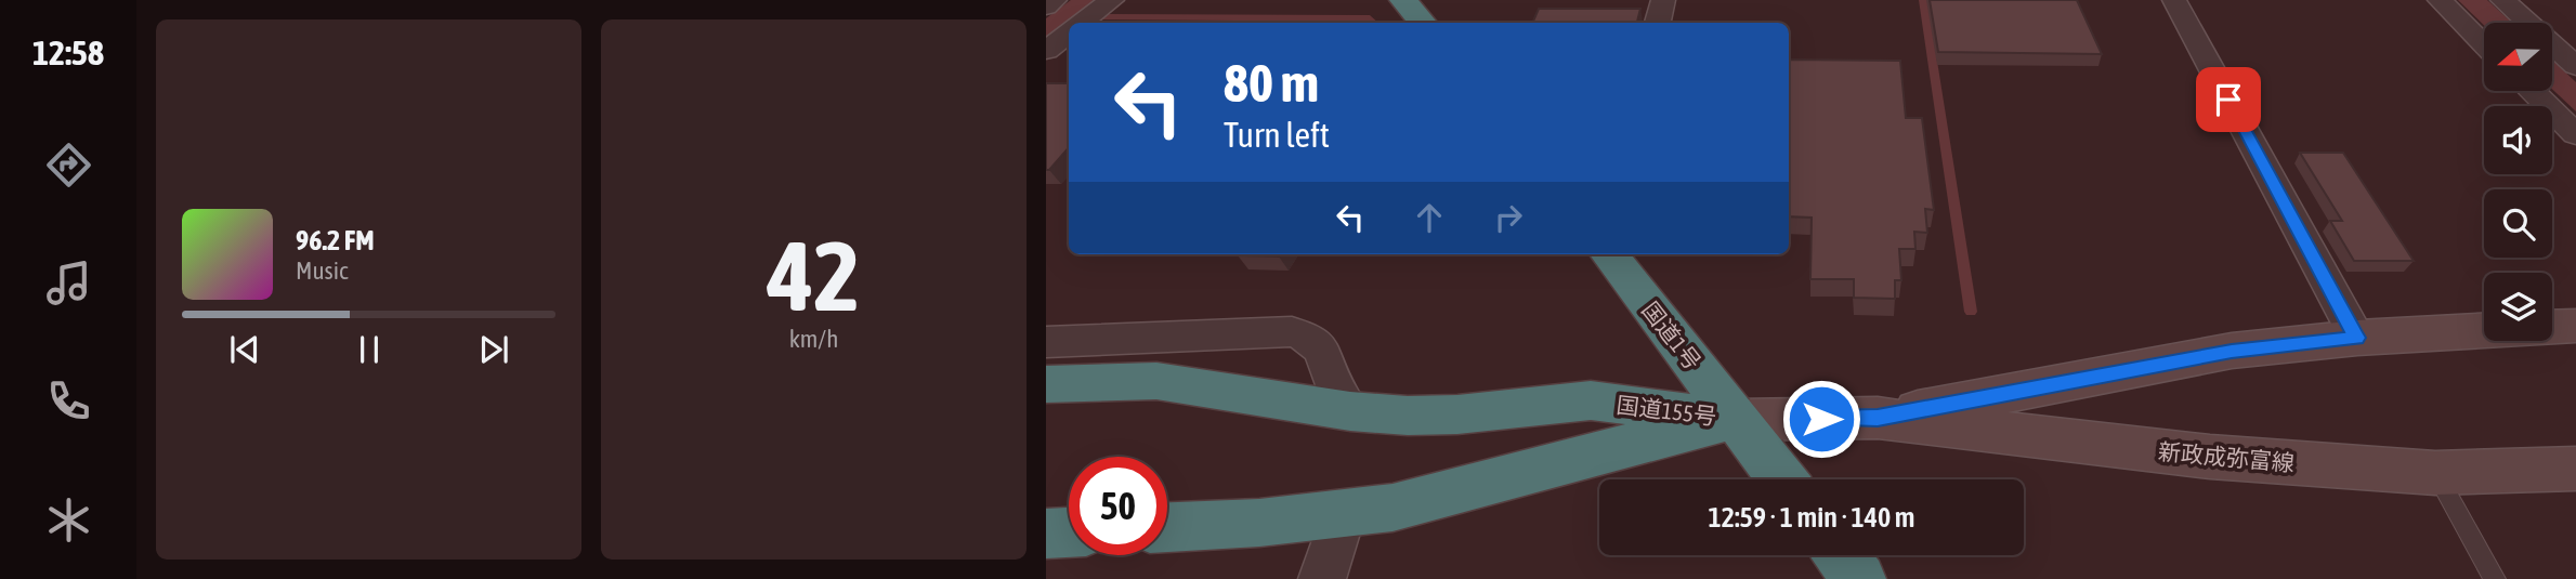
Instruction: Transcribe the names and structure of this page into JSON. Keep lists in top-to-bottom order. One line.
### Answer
{"streets":{"highway":["国道1号","国道155号"],"main road":["新政成弥富線"]},"crossings":[["国道1号","国道155号"],["国道1号","新政成弥富線"],["国道155号","新政成弥富線"]],"north":"left","page":{"tabs":"12:58","tile":["42","km/h"],"turn":["80 m","Turn left"],"song":["96.2 FM","Music"],"limit":"50","trip":"12:59 · 1 min · 140 m"}}
